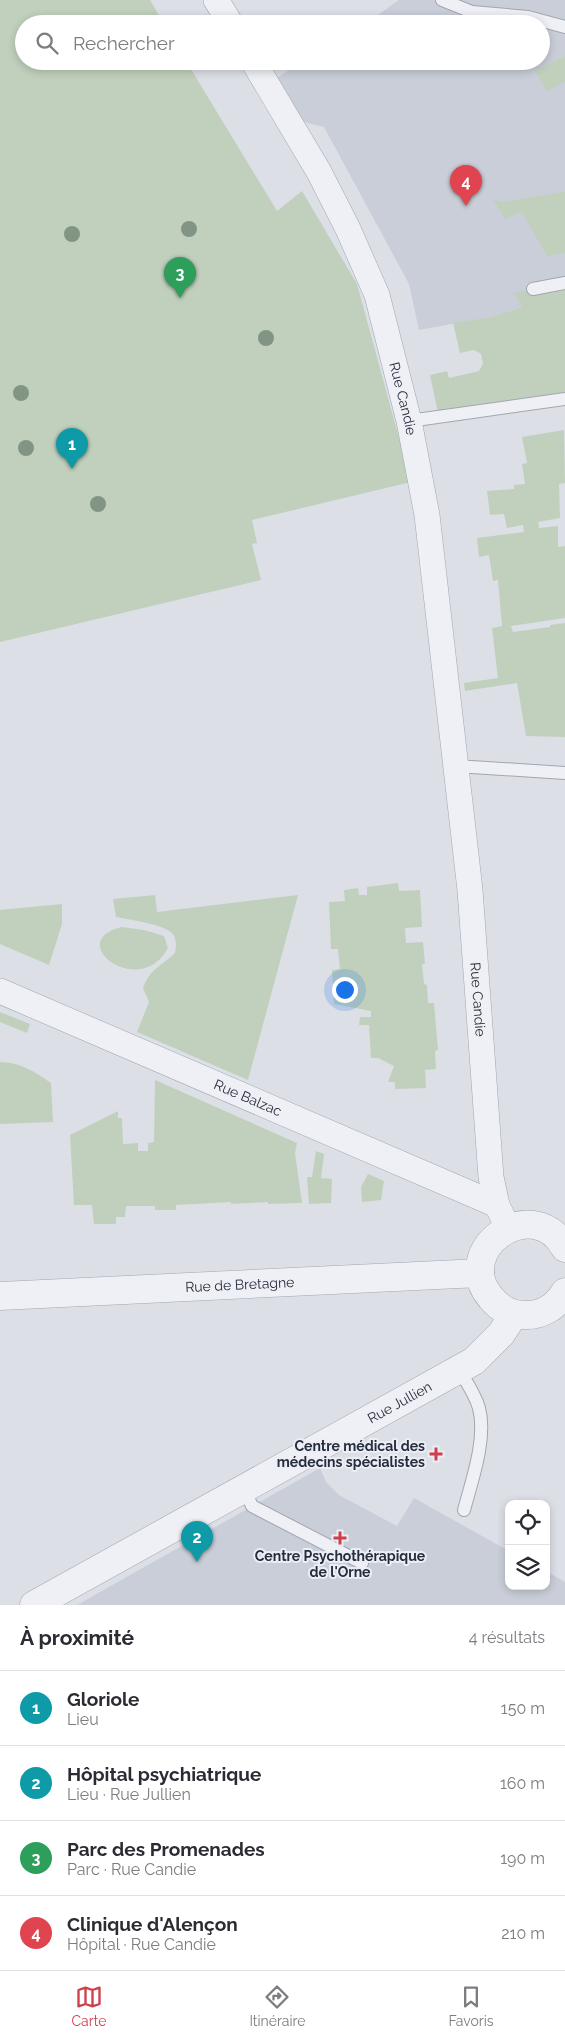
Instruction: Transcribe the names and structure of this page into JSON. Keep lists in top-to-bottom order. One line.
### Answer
{"streets":{"street":["Rue Candie","Rue Balzac","Rue de Bretagne","Rue Jullien"]},"crossings":[["Rue Candie","Rue Balzac"]],"places":{"health":["Centre médical des médecins spécialistes","Centre Psychothérapique de l'Orne"]},"page":{"search":"Rechercher","pins":["4","3","1","2"],"heading":["À proximité","4 résultats"],"list":[{"mark":"1","name":"Gloriole","note":"Lieu","value":"150 m"},{"mark":"2","name":"Hôpital psychiatrique","note":"Lieu · Rue Jullien","value":"160 m"},{"mark":"3","name":"Parc des Promenades","note":"Parc · Rue Candie","value":"190 m"},{"mark":"4","name":"Clinique d'Alençon","note":"Hôpital · Rue Candie","value":"210 m"}],"nav":["Carte","Itinéraire","Favoris"]}}
